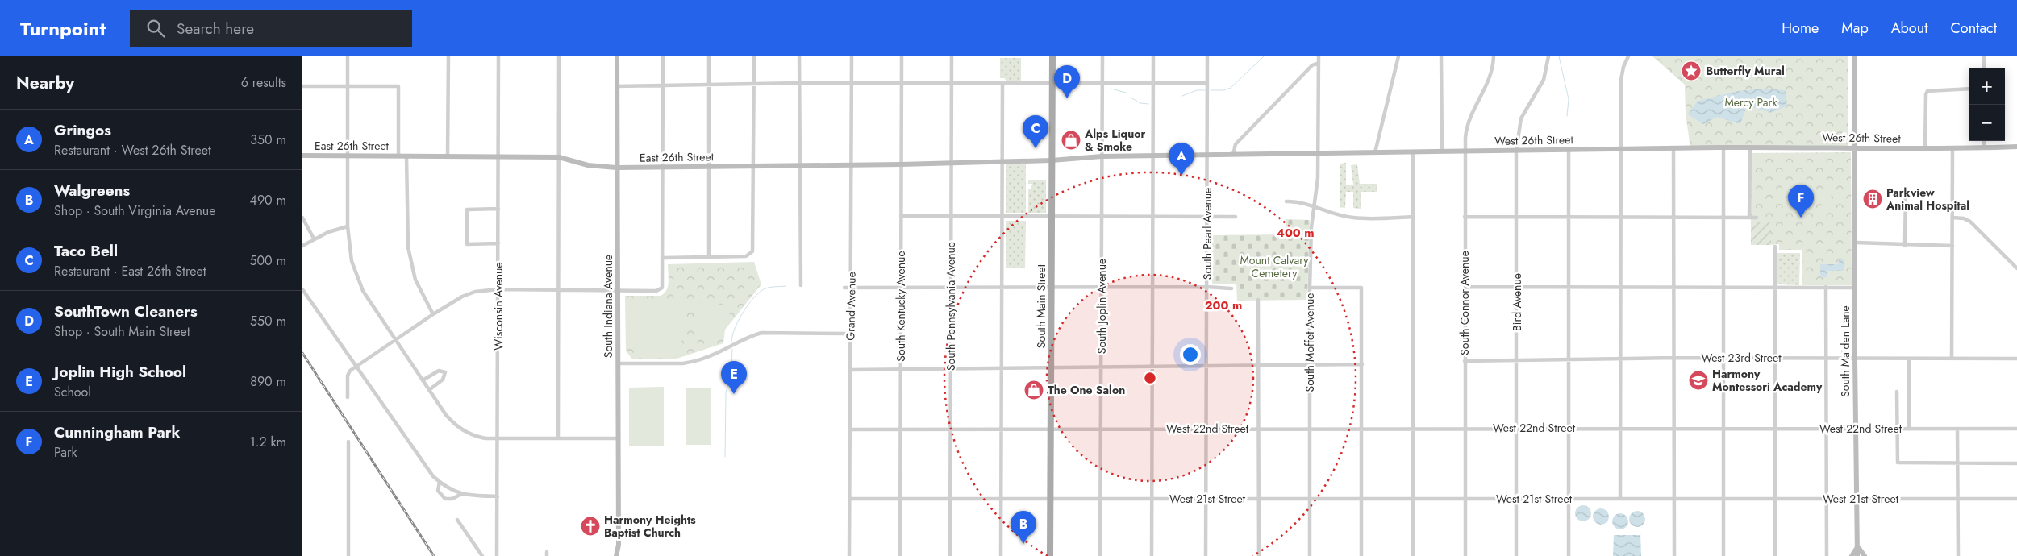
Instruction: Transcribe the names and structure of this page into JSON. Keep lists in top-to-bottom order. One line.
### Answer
{"streets":{"main road":["South Main Street"],"street":["West 26th Street","East 26th Street","South Pearl Avenue","Bird Avenue","South Connor Avenue","Wisconsin Avenue","South Indiana Avenue","Grand Avenue","South Kentucky Avenue","South Pennsylvania Avenue","South Joplin Avenue","South Moffet Avenue","South Maiden Lane","West 23rd Street","West 22nd Street","West 21st Street"]},"crossings":[["West 26th Street","East 26th Street"],["West 26th Street","South Pearl Avenue"],["West 26th Street","Bird Avenue"],["West 26th Street","South Connor Avenue"],["West 26th Street","South Main Street"],["West 26th Street","South Joplin Avenue"],["West 26th Street","South Moffet Avenue"],["West 26th Street","South Maiden Lane"],["East 26th Street","Wisconsin Avenue"],["East 26th Street","South Indiana Avenue"],["East 26th Street","Grand Avenue"],["East 26th Street","South Kentucky Avenue"],["East 26th Street","South Pennsylvania Avenue"],["East 26th Street","South Main Street"],["South Pearl Avenue","West 22nd Street"],["South Pearl Avenue","West 21st Street"],["Bird Avenue","West 23rd Street"],["Bird Avenue","West 22nd Street"],["Bird Avenue","West 21st Street"],["South Connor Avenue","West 23rd Street"],["South Connor Avenue","West 22nd Street"],["South Connor Avenue","West 21st Street"],["Grand Avenue","West 22nd Street"],["Grand Avenue","West 21st Street"],["South Kentucky Avenue","West 22nd Street"],["South Kentucky Avenue","West 21st Street"],["South Pennsylvania Avenue","West 22nd Street"],["South Pennsylvania Avenue","West 21st Street"],["South Main Street","West 22nd Street"],["South Main Street","West 21st Street"],["South Joplin Avenue","West 22nd Street"],["South Joplin Avenue","West 21st Street"],["South Moffet Avenue","West 22nd Street"],["South Moffet Avenue","West 21st Street"],["South Maiden Lane","West 23rd Street"],["South Maiden Lane","West 22nd Street"],["South Maiden Lane","West 21st Street"]],"parks":["Mercy Park","Mount Calvary Cemetery"],"places":{"place":["Butterfly Mural"],"shop":["Alps Liquor & Smoke","The One Salon"],"building":["Parkview Animal Hospital"],"school or university":["Harmony Montessori Academy"],"church":["Harmony Heights Baptist Church"]},"page":{"header":"Turnpoint","search":"Search here","nav":["Home","Map","About","Contact"],"heading":["Nearby","6 results"],"pins":["D","C","A","F","E","B"],"map_buttons":["+","−"],"list":[{"mark":"A","name":"Gringos","note":"Restaurant · West 26th Street","value":"350 m"},{"mark":"B","name":"Walgreens","note":"Shop · South Virginia Avenue","value":"490 m"},{"mark":"C","name":"Taco Bell","note":"Restaurant · East 26th Street","value":"500 m"},{"mark":"D","name":"SouthTown Cleaners","note":"Shop · South Main Street","value":"550 m"},{"mark":"E","name":"Joplin High School","note":"School","value":"890 m"},{"mark":"F","name":"Cunningham Park","note":"Park","value":"1.2 km"}]},"rings":["400 m","200 m"]}
